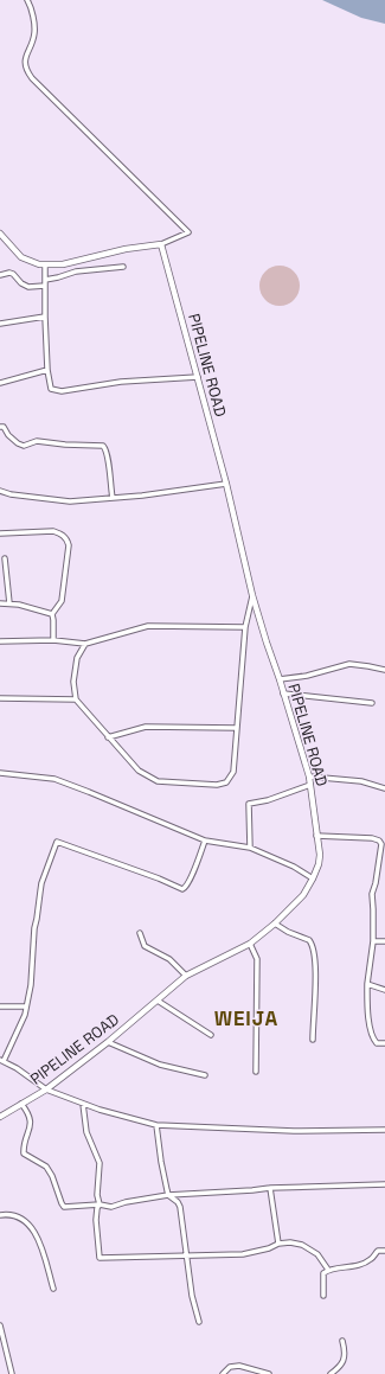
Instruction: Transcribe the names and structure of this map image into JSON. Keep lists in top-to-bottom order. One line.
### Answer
{"streets":{"street":["PIPELINE ROAD"]},"districts":["WEIJA"]}
